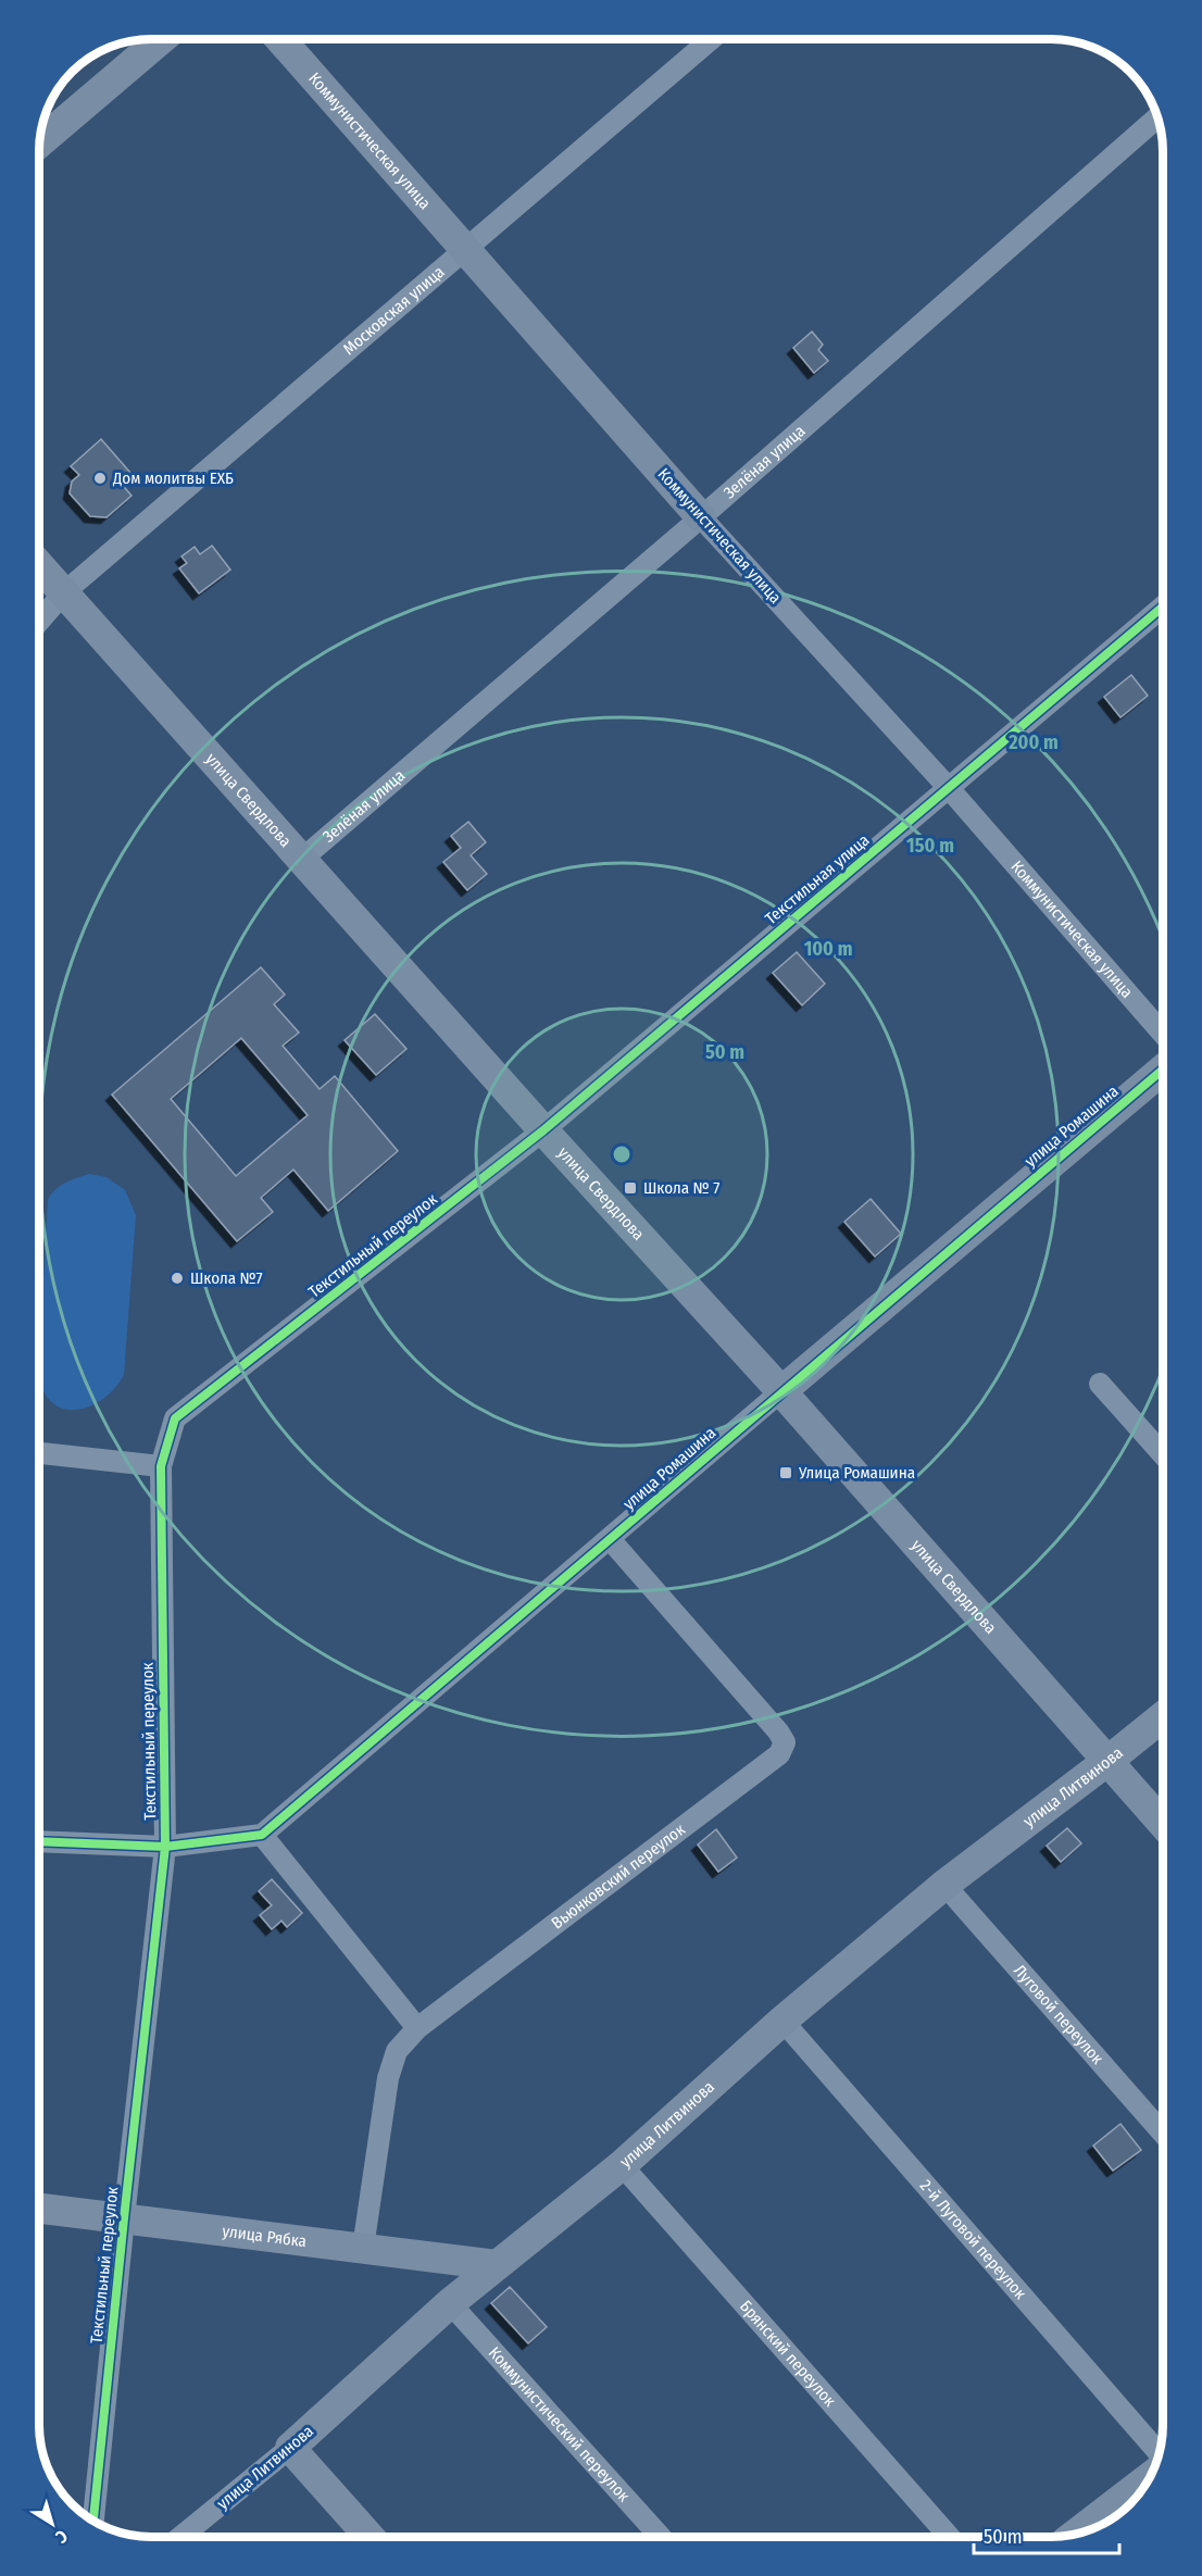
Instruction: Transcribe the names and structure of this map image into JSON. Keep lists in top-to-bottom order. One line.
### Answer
{"streets":{"main road":["Коммунистическая улица","улица Свердлова","улица Ромашина","улица Литвинова","улица Рябка"],"street":["Московская улица","Зелёная улица","Текстильная улица","Текстильный переулок","Вьюнковский переулок","Луговой переулок","2-й Луговой переулок","Брянский переулок","Коммунистический переулок"]},"crossings":[["Коммунистическая улица","Московская улица"],["Коммунистическая улица","Зелёная улица"],["Коммунистическая улица","Текстильная улица"],["Московская улица","улица Свердлова"],["Зелёная улица","улица Свердлова"],["улица Свердлова","Текстильная улица"],["улица Свердлова","улица Ромашина"],["улица Свердлова","Текстильный переулок"],["улица Свердлова","улица Литвинова"],["Текстильная улица","Текстильный переулок"],["улица Ромашина","Вьюнковский переулок"],["Текстильный переулок","улица Рябка"],["улица Литвинова","Луговой переулок"],["улица Литвинова","улица Рябка"],["улица Литвинова","2-й Луговой переулок"],["улица Литвинова","Брянский переулок"],["улица Литвинова","Коммунистический переулок"],["Вьюнковский переулок","улица Рябка"]],"places":{"other":["Дом молитвы ЕХБ","Школа №7"],"transit":["Школа № 7","Улица Ромашина"]},"scale_bar":"50 m","north":"bottom right","rings":["200 m","150 m","100 m","50 m"]}
